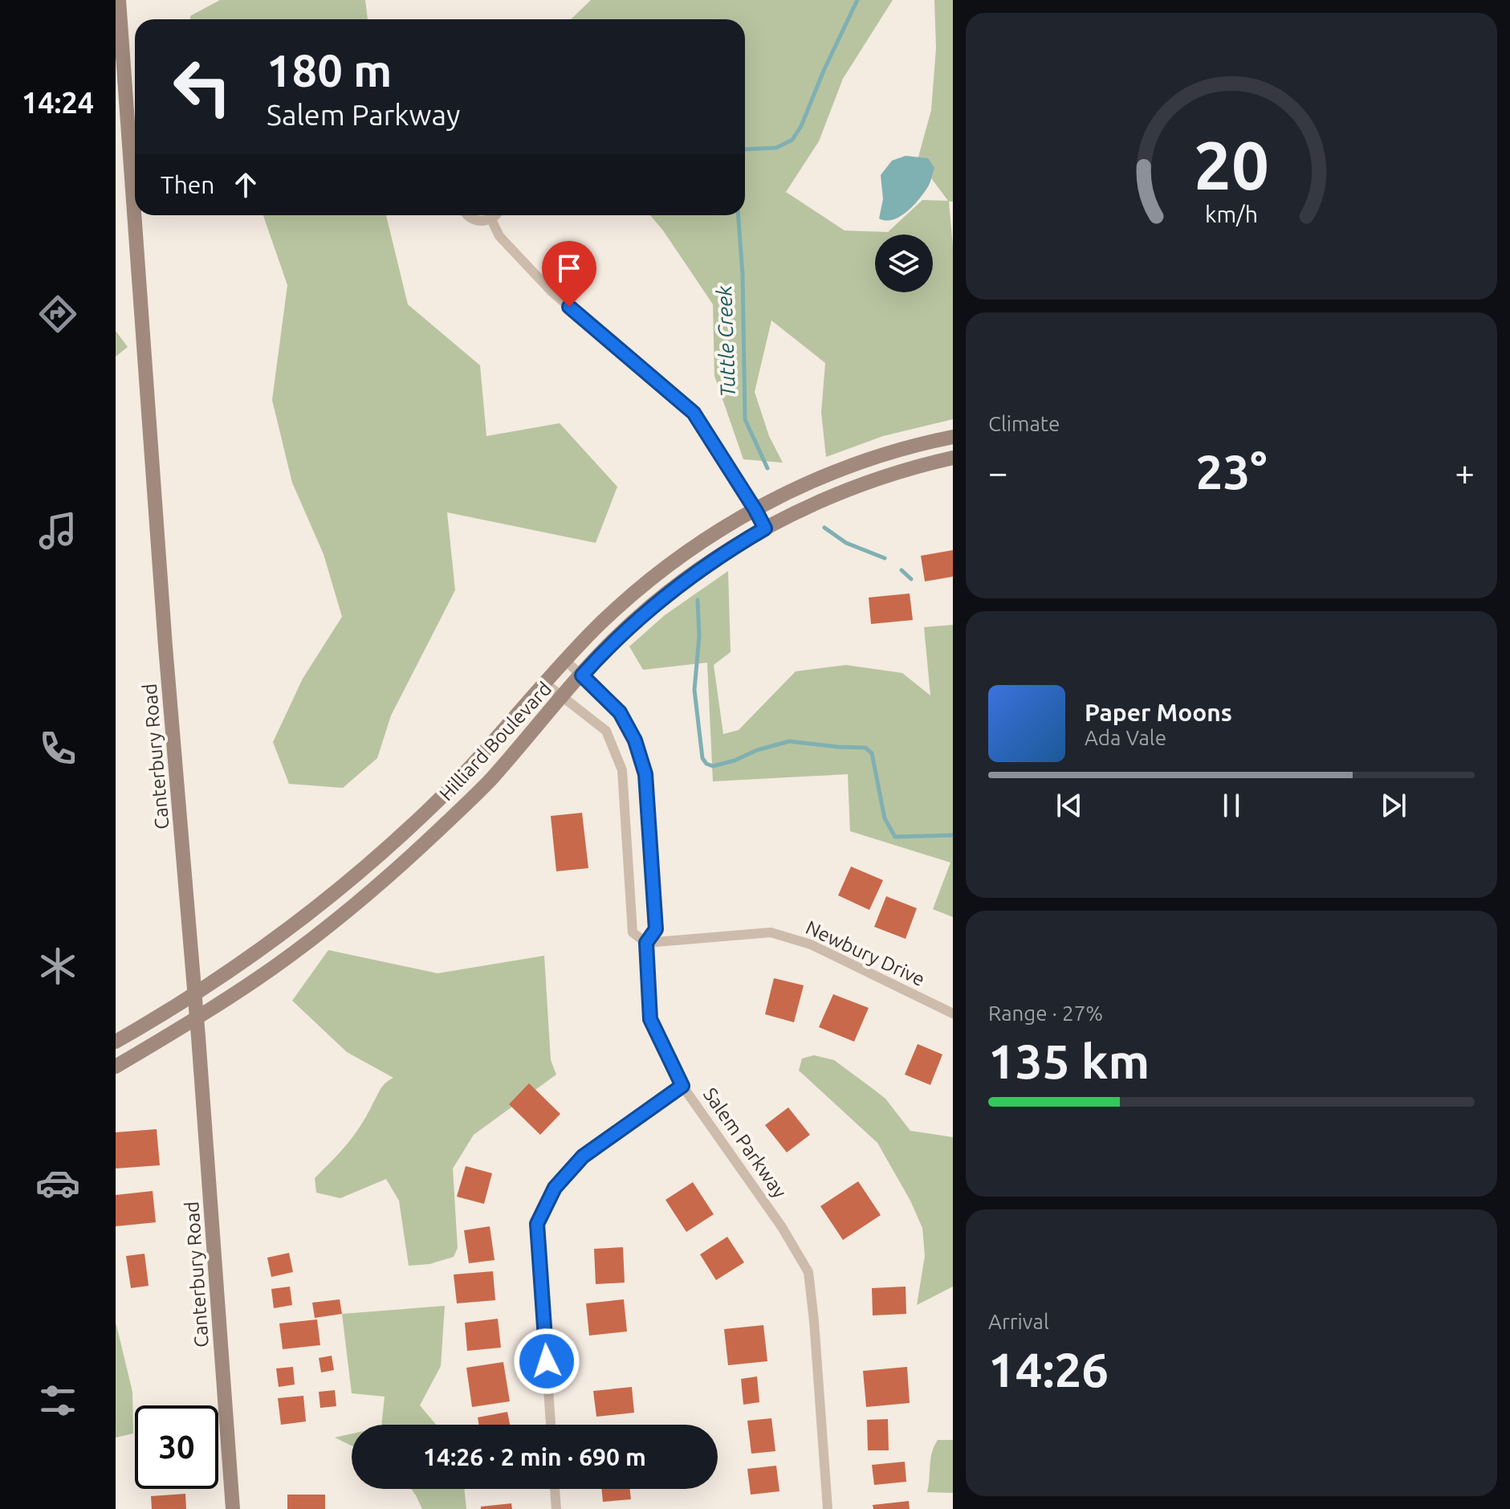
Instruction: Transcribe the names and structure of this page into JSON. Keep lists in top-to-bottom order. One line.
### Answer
{"streets":{"main road":["Hilliard Boulevard","Canterbury Road"],"street":["Newbury Drive","Salem Parkway"]},"crossings":[["Hilliard Boulevard","Canterbury Road"],["Hilliard Boulevard","Salem Parkway"],["Newbury Drive","Salem Parkway"]],"water":["Tuttle Creek"],"page":{"tabs":"14:24","turn":["180 m","Salem Parkway"],"then":"Then","tile":["Climate",["Range · 27%","135 km"],["Arrival","14:26"]],"heat":["−","23°","+"],"song":["Paper Moons","Ada Vale"],"limit":"30","trip":"14:26 · 2 min · 690 m","gauge":["20","km/h"]}}
